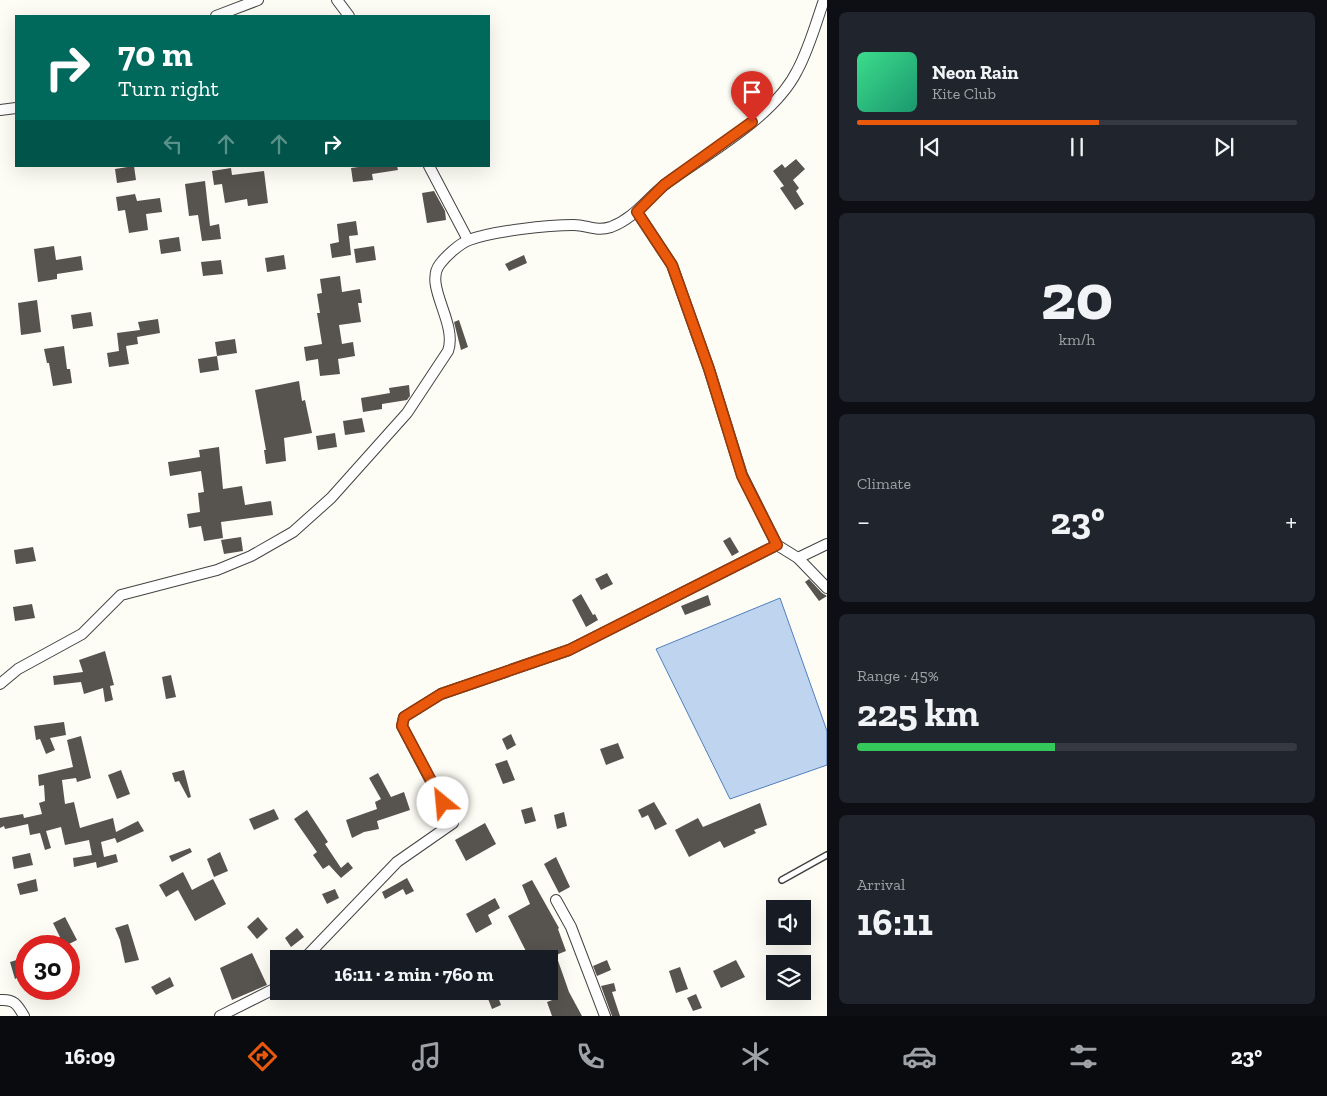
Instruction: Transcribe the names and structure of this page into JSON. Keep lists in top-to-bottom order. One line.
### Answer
{"page":{"turn":["70 m","Turn right"],"song":["Neon Rain","Kite Club"],"tile":[["20","km/h"],"Climate",["Range · 45%","225 km"],["Arrival","16:11"]],"heat":["−","23°","+"],"limit":"30","trip":"16:11 · 2 min · 760 m","tabs":["16:09","23°"]}}
